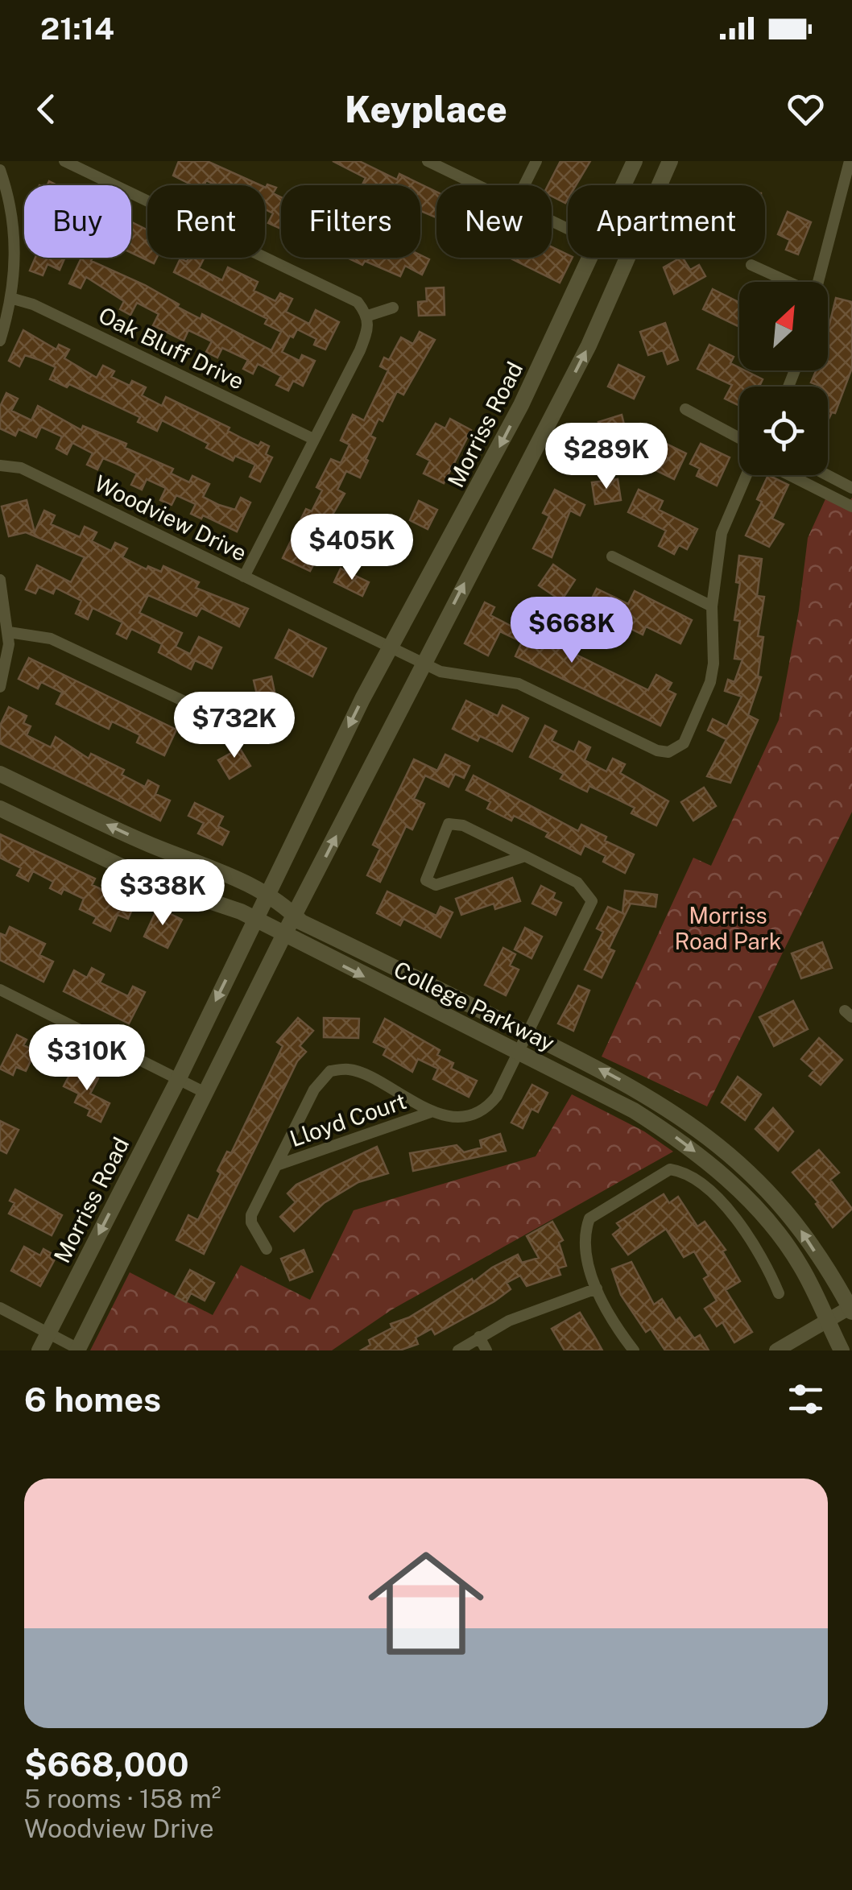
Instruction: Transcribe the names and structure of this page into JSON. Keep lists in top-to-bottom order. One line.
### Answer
{"streets":{"main road":["Morriss Road","College Parkway"],"street":["Oak Bluff Drive","Woodview Drive","Lloyd Court"]},"crossings":[["Morriss Road","Woodview Drive"],["Morriss Road","College Parkway"],["College Parkway","Lloyd Court"]],"parks":["Morriss Road Park"],"north":"top right","page":{"status":"21:14","header":"Keyplace","chip":["Buy","Rent","Filters","New","Apartment"],"price":["$289K","$405K","$668K","$732K","$338K","$310K"],"heading":"6 homes","list":[{"name":"$668,000","note":"5 rooms · 158 m² · Woodview Drive"}]}}
